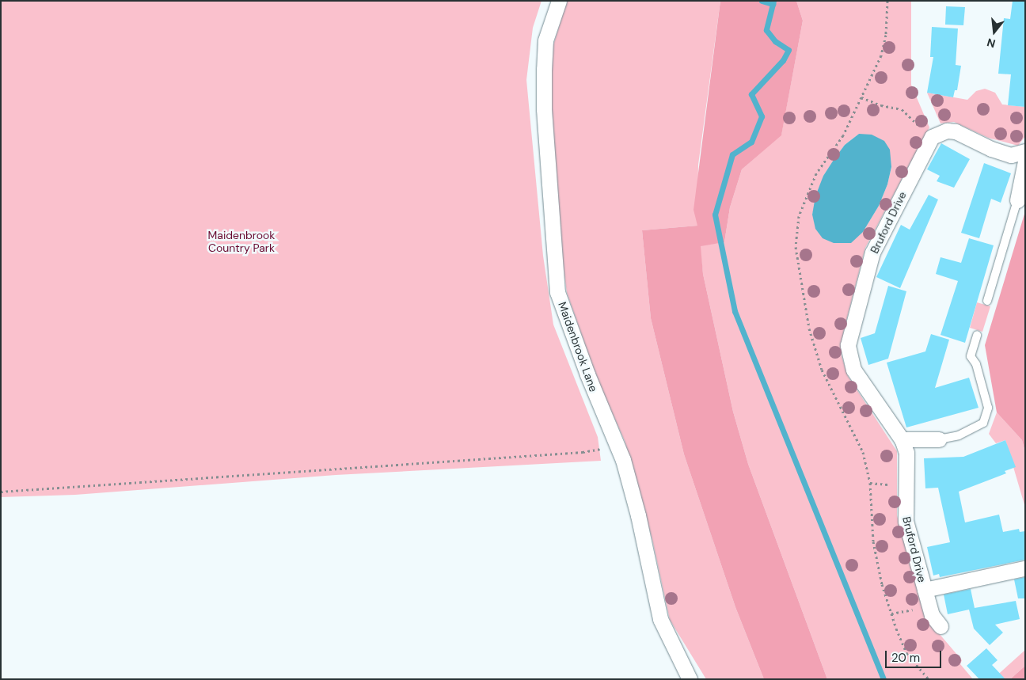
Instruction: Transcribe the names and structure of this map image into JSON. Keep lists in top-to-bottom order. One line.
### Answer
{"streets":{"street":["Bruford Drive","Maidenbrook Lane"]},"parks":["Maidenbrook Country Park"],"scale_bar":"20 m","north":"bottom"}
